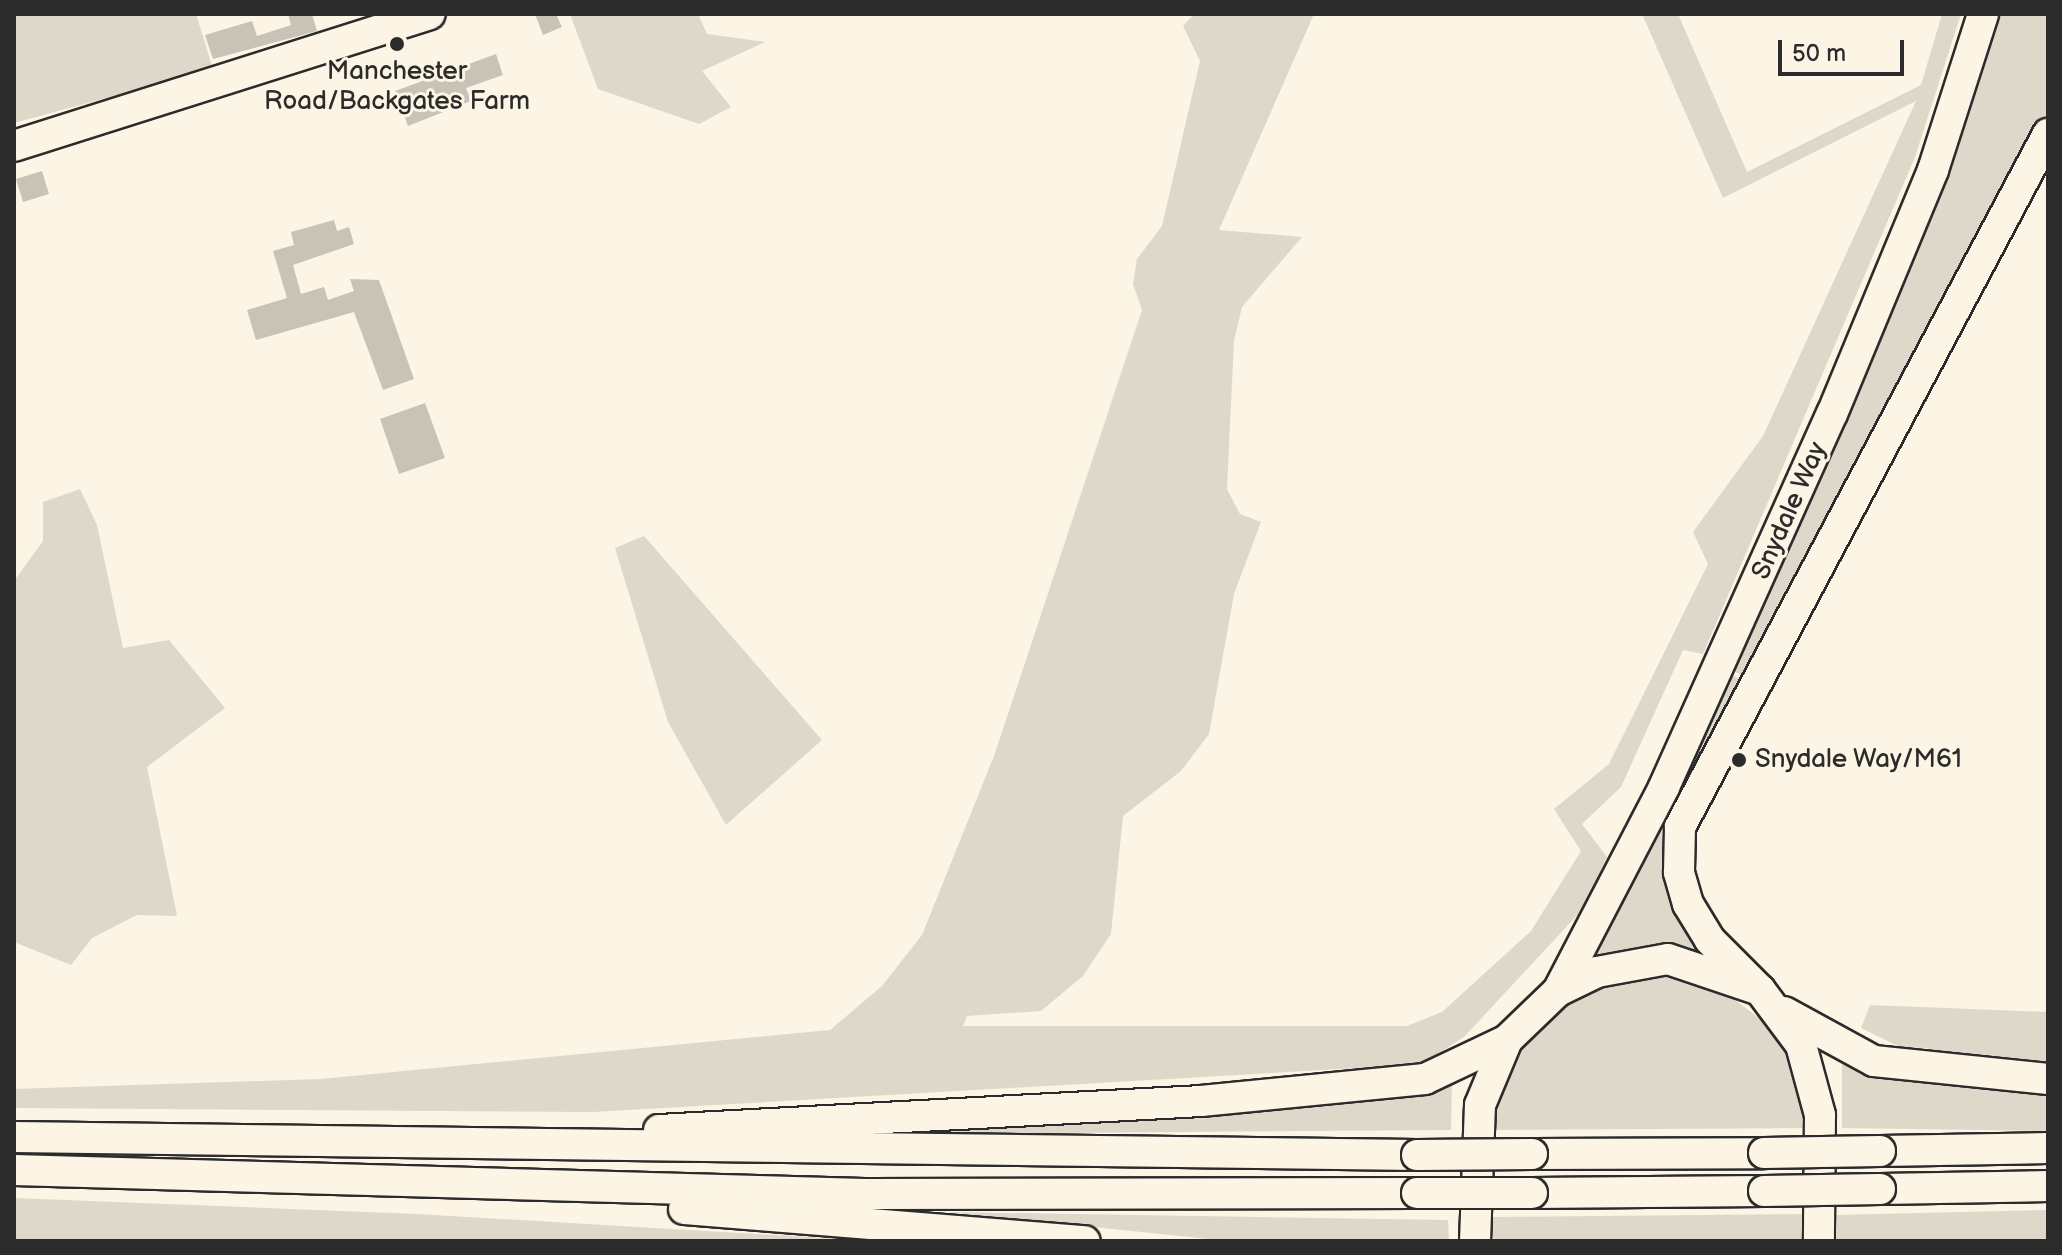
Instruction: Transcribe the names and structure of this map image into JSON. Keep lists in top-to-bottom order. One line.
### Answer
{"streets":{"highway":["Snydale Way"]},"places":["Manchester Road/Backgates Farm","Snydale Way/M61"],"scale_bar":"50 m"}
